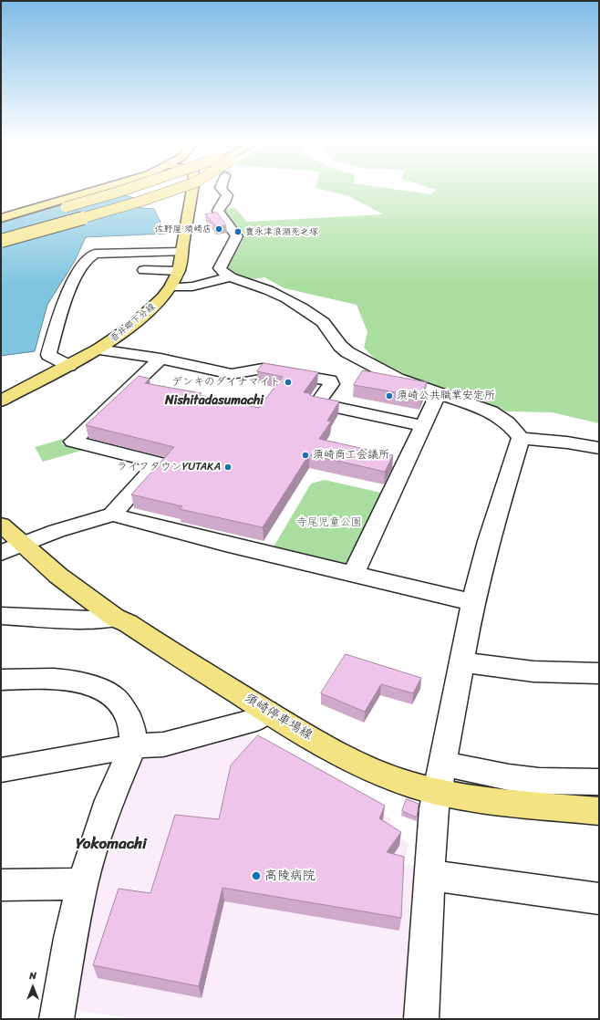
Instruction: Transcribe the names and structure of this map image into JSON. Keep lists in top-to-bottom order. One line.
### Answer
{"streets":{"main road":["吾井郷下分線","須崎停車場線"]},"districts":["Nishitadasumachi","Yokomachi"],"parks":["寺尾児童公園"],"places":["佐野屋 須崎店","寶永津浪溺死之塚","デンキのダイナマイト","須崎公共職業安定所","須崎商工会議所","ライフタウンYUTAKA","高陵病院"],"north":"top"}
